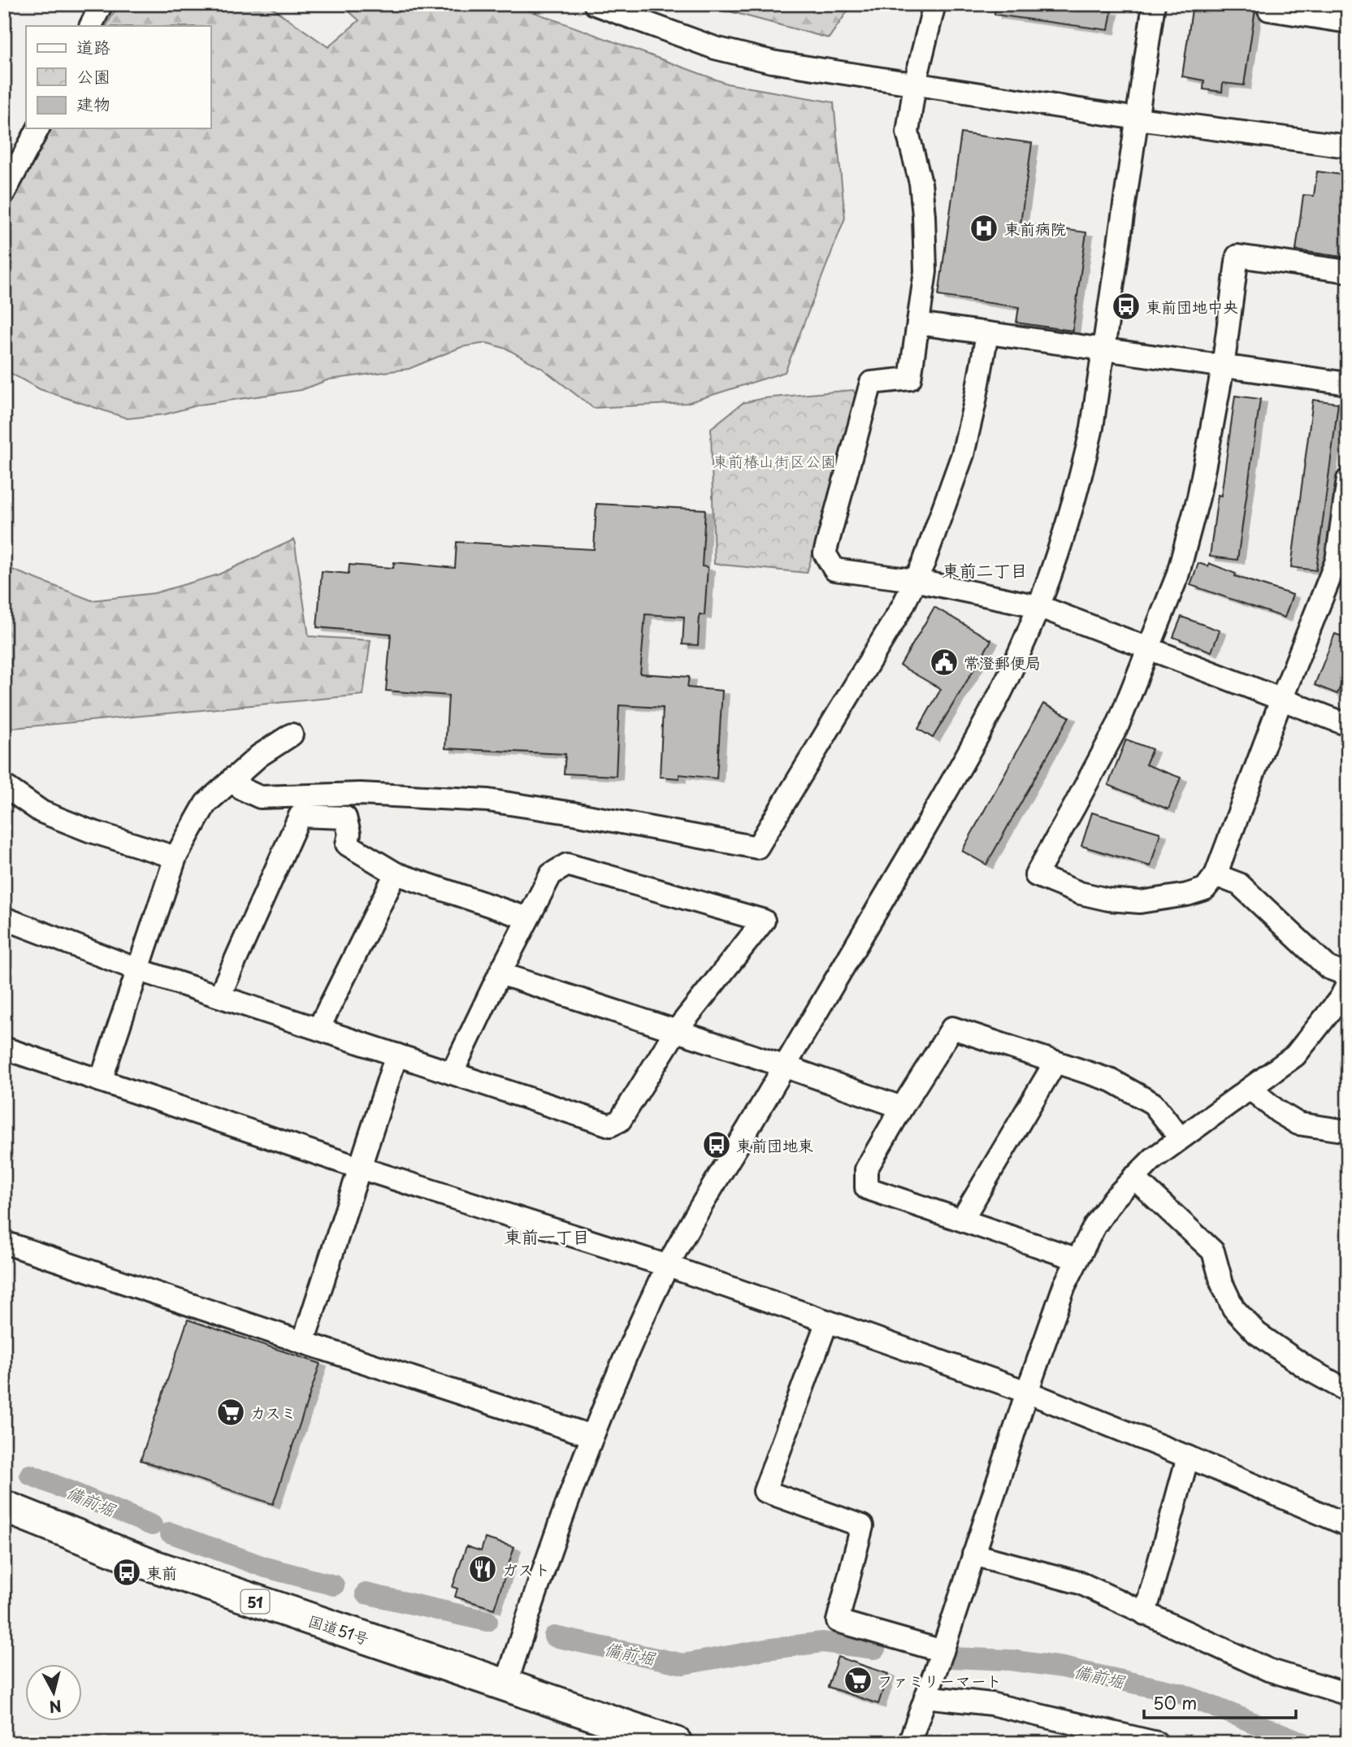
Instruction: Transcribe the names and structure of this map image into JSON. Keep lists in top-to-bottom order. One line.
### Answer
{"streets":{"highway":["51","国道51号"]},"districts":["東前二丁目","東前一丁目"],"water":["備前堀"],"parks":["東前椿山街区公園"],"places":{"hospital":["東前病院"],"bus stop":["東前団地中央","東前団地東","東前"],"public building":["常澄郵便局"],"supermarket":["カスミ","ファミリーマート"],"restaurant":["ガスト"]},"legend":["道路","公園","建物"],"scale_bar":"50 m","north":"bottom"}
